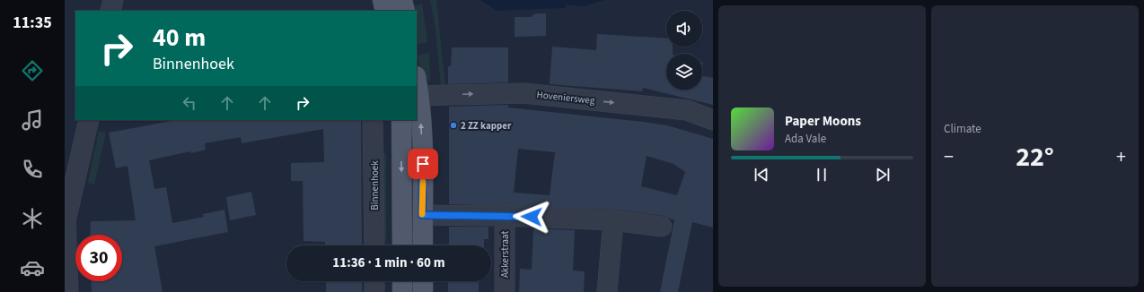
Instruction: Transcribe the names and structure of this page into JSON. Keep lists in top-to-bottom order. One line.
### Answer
{"streets":{"street":["Hoveniersweg","Binnenhoek","Akkerstraat"]},"one_way":["Hoveniersweg"],"places":["2 ZZ kapper"],"page":{"tabs":"11:35","tile":"Climate","turn":["40 m","Binnenhoek"],"song":["Paper Moons","Ada Vale"],"heat":["−","22°","+"],"limit":"30","trip":"11:36 · 1 min · 60 m"}}
